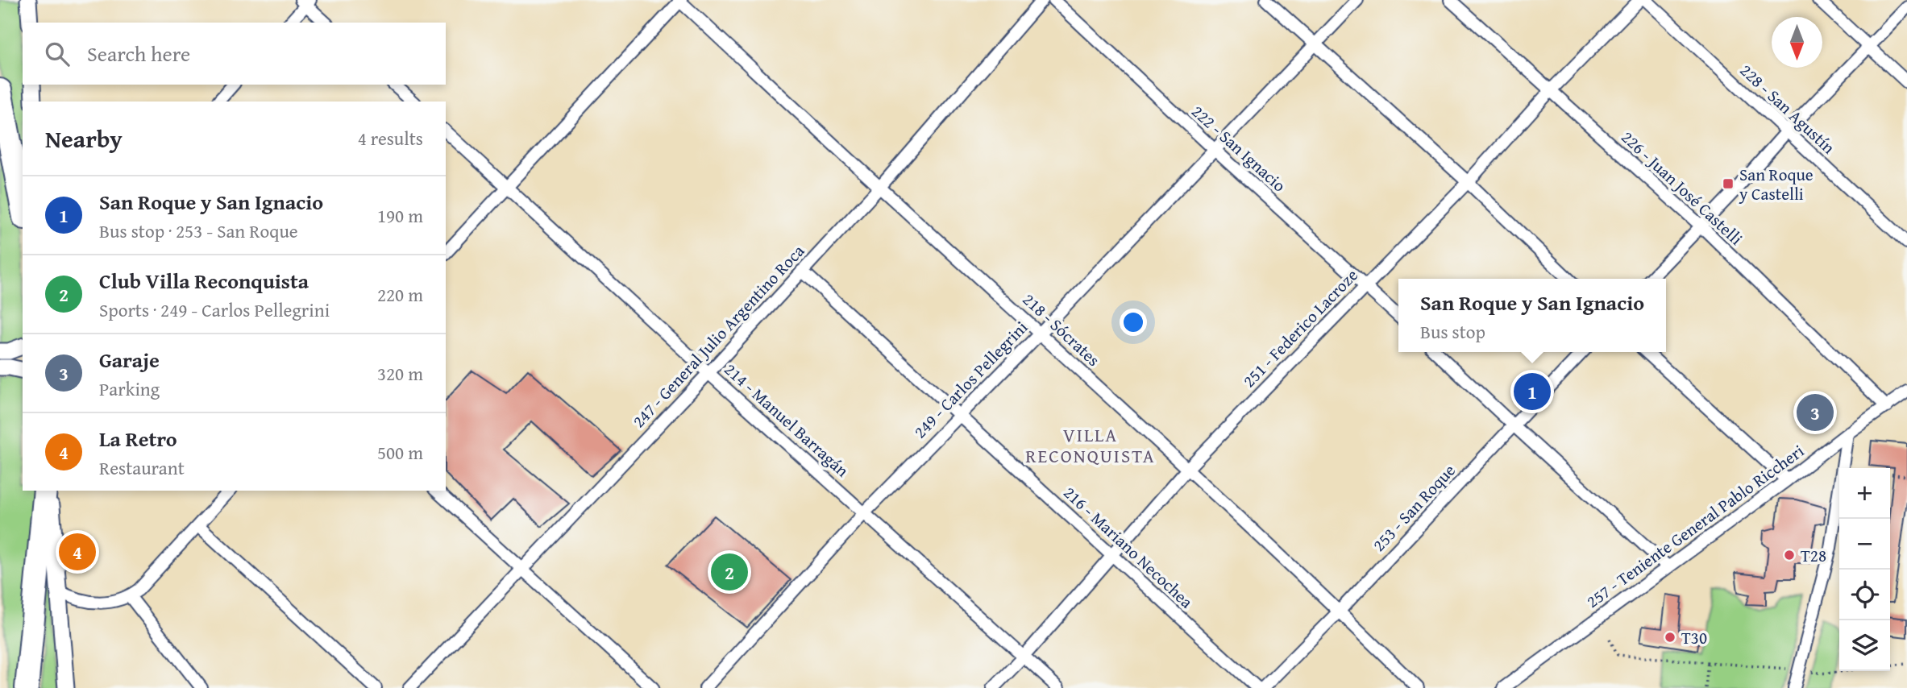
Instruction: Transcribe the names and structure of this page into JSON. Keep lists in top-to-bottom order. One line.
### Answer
{"streets":{"street":["228 - San Agustín","222 - San Ignacio","226 - Juan José Castelli","251 - Federico Lacroze","218 - Sócrates","247 - General Julio Argentino Roca","249 - Carlos Pellegrini","214 - Manuel Barragán","253 - San Roque","257 - Teniente General Pablo Riccheri","216 - Mariano Necochea"]},"crossings":[["222 - San Ignacio","251 - Federico Lacroze"],["222 - San Ignacio","249 - Carlos Pellegrini"],["226 - Juan José Castelli","251 - Federico Lacroze"],["226 - Juan José Castelli","257 - Teniente General Pablo Riccheri"],["251 - Federico Lacroze","218 - Sócrates"],["251 - Federico Lacroze","214 - Manuel Barragán"],["251 - Federico Lacroze","216 - Mariano Necochea"],["218 - Sócrates","247 - General Julio Argentino Roca"],["218 - Sócrates","249 - Carlos Pellegrini"],["218 - Sócrates","253 - San Roque"],["247 - General Julio Argentino Roca","214 - Manuel Barragán"],["247 - General Julio Argentino Roca","216 - Mariano Necochea"],["249 - Carlos Pellegrini","214 - Manuel Barragán"],["249 - Carlos Pellegrini","216 - Mariano Necochea"]],"districts":["VILLA RECONQUISTA"],"places":{"transit":["San Roque y Castelli"],"other":["T28","T30"]},"north":"bottom","page":{"search":"Search here","heading":["Nearby","4 results"],"list":[{"mark":"1","name":"San Roque y San Ignacio","note":"Bus stop · 253 - San Roque","value":"190 m"},{"mark":"2","name":"Club Villa Reconquista","note":"Sports · 249 - Carlos Pellegrini","value":"220 m"},{"mark":"3","name":"Garaje","note":"Parking","value":"320 m"},{"mark":"4","name":"La Retro","note":"Restaurant","value":"500 m"}],"popup":["San Roque y San Ignacio","Bus stop"],"pins":["1","3","4","2"],"map_buttons":["+","−"]}}
